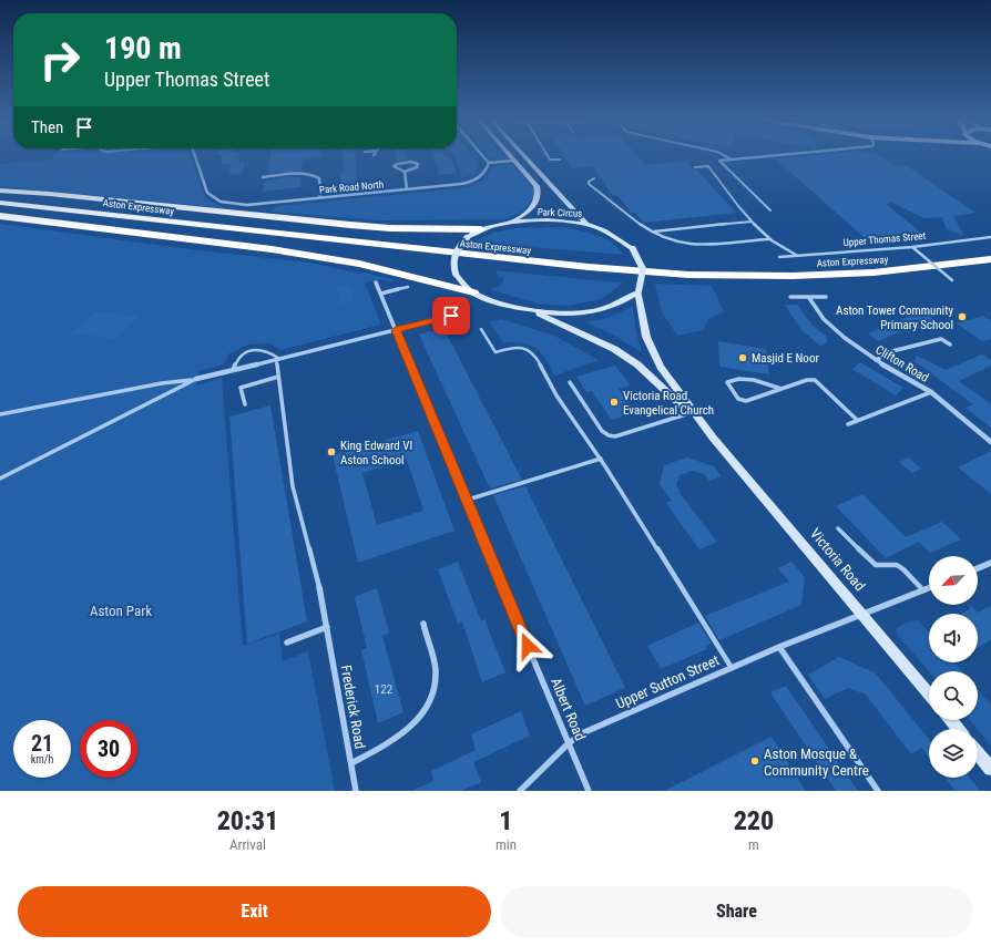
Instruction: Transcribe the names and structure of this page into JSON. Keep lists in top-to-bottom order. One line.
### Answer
{"streets":{"highway":["Aston Expressway"],"main road":["Park Circus","Victoria Road"],"street":["Park Road North","Clifton Road","Upper Sutton Street","Frederick Road","Albert Road"],"lane":["Upper Thomas Street"]},"crossings":[["Park Circus","Victoria Road"],["Victoria Road","Upper Sutton Street"],["Upper Sutton Street","Albert Road"]],"parks":["Aston Park"],"places":["Aston Tower Community Primary School","Masjid E Noor","Victoria Road Evangelical Church","King Edward VI Aston School","Aston Mosque & Community Centre"],"house_numbers":["122"],"north":"bottom left","page":{"turn":["190 m","Upper Thomas Street"],"then":"Then","speed":"21 km/h","limit":"30","eta":["20:31","Arrival","1","min","220","m"],"buttons":["Exit","Share"]}}
